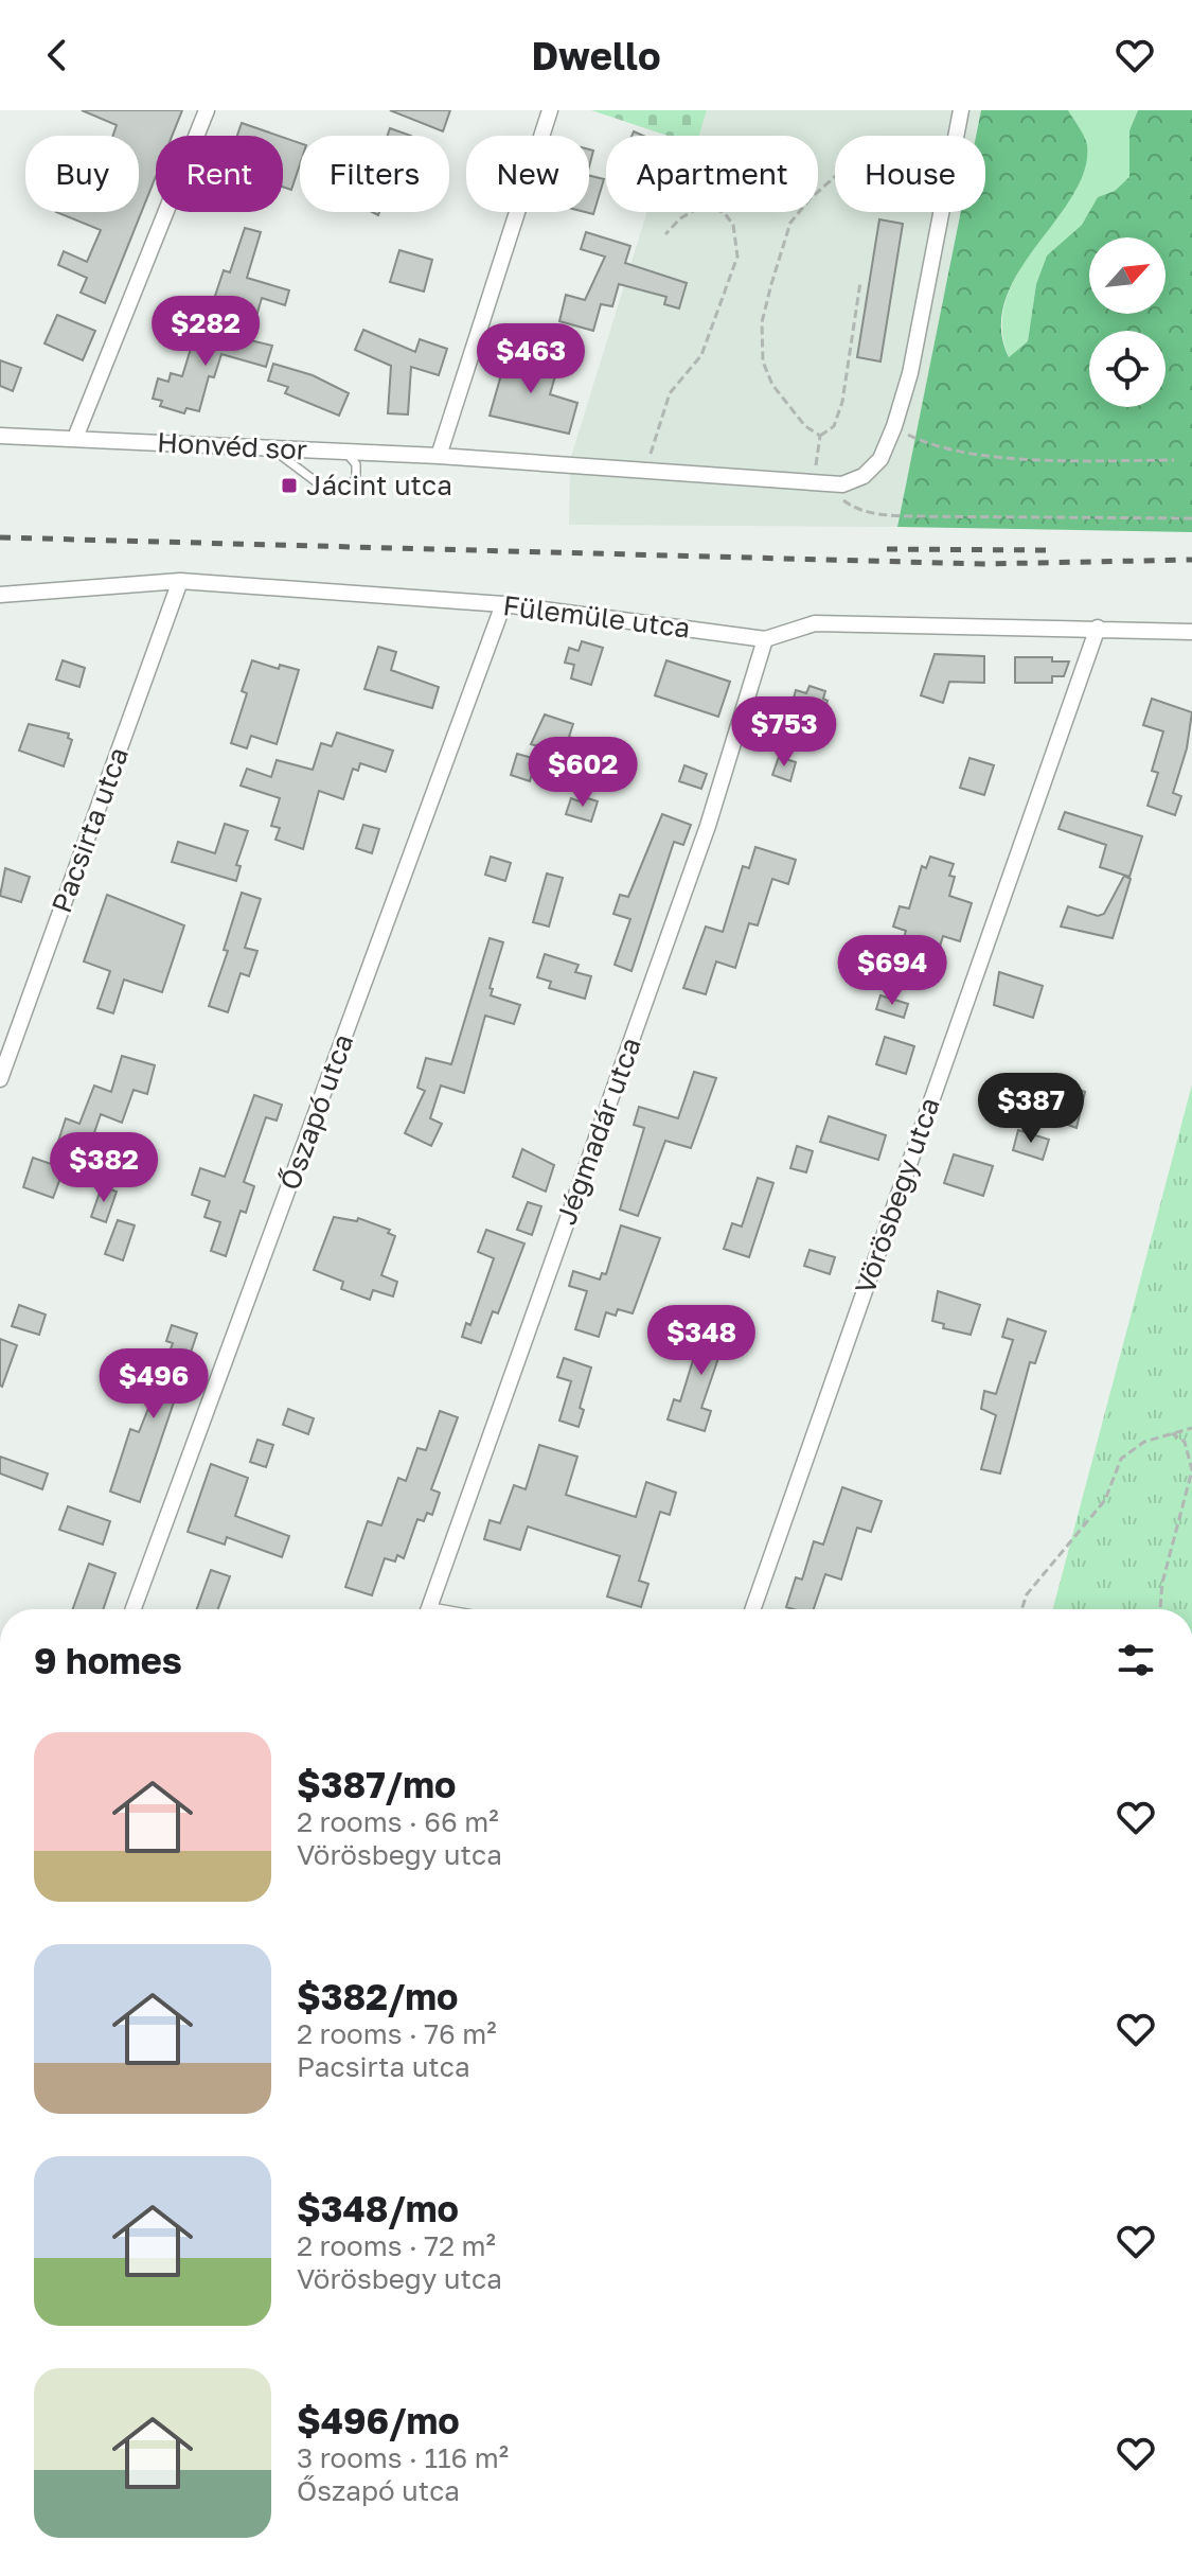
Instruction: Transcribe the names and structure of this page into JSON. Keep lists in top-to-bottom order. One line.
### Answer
{"streets":{"street":["Honvéd sor","Fülemüle utca","Pacsirta utca","Őszapó utca","Jégmadár utca","Vörösbegy utca"]},"crossings":[["Fülemüle utca","Pacsirta utca"],["Fülemüle utca","Őszapó utca"],["Fülemüle utca","Jégmadár utca"],["Fülemüle utca","Vörösbegy utca"]],"places":{"transit":["Jácint utca"]},"north":"top right","page":{"header":"Dwello","chip":["Buy","Rent","Filters","New","Apartment","House"],"price":["$282","$463","$753","$602","$694","$387","$382","$348","$496"],"heading":"9 homes","list":[{"name":"$387/mo","note":"2 rooms · 66 m² · Vörösbegy utca"},{"name":"$382/mo","note":"2 rooms · 76 m² · Pacsirta utca"},{"name":"$348/mo","note":"2 rooms · 72 m² · Vörösbegy utca"},{"name":"$496/mo","note":"3 rooms · 116 m² · Őszapó utca"}]}}
